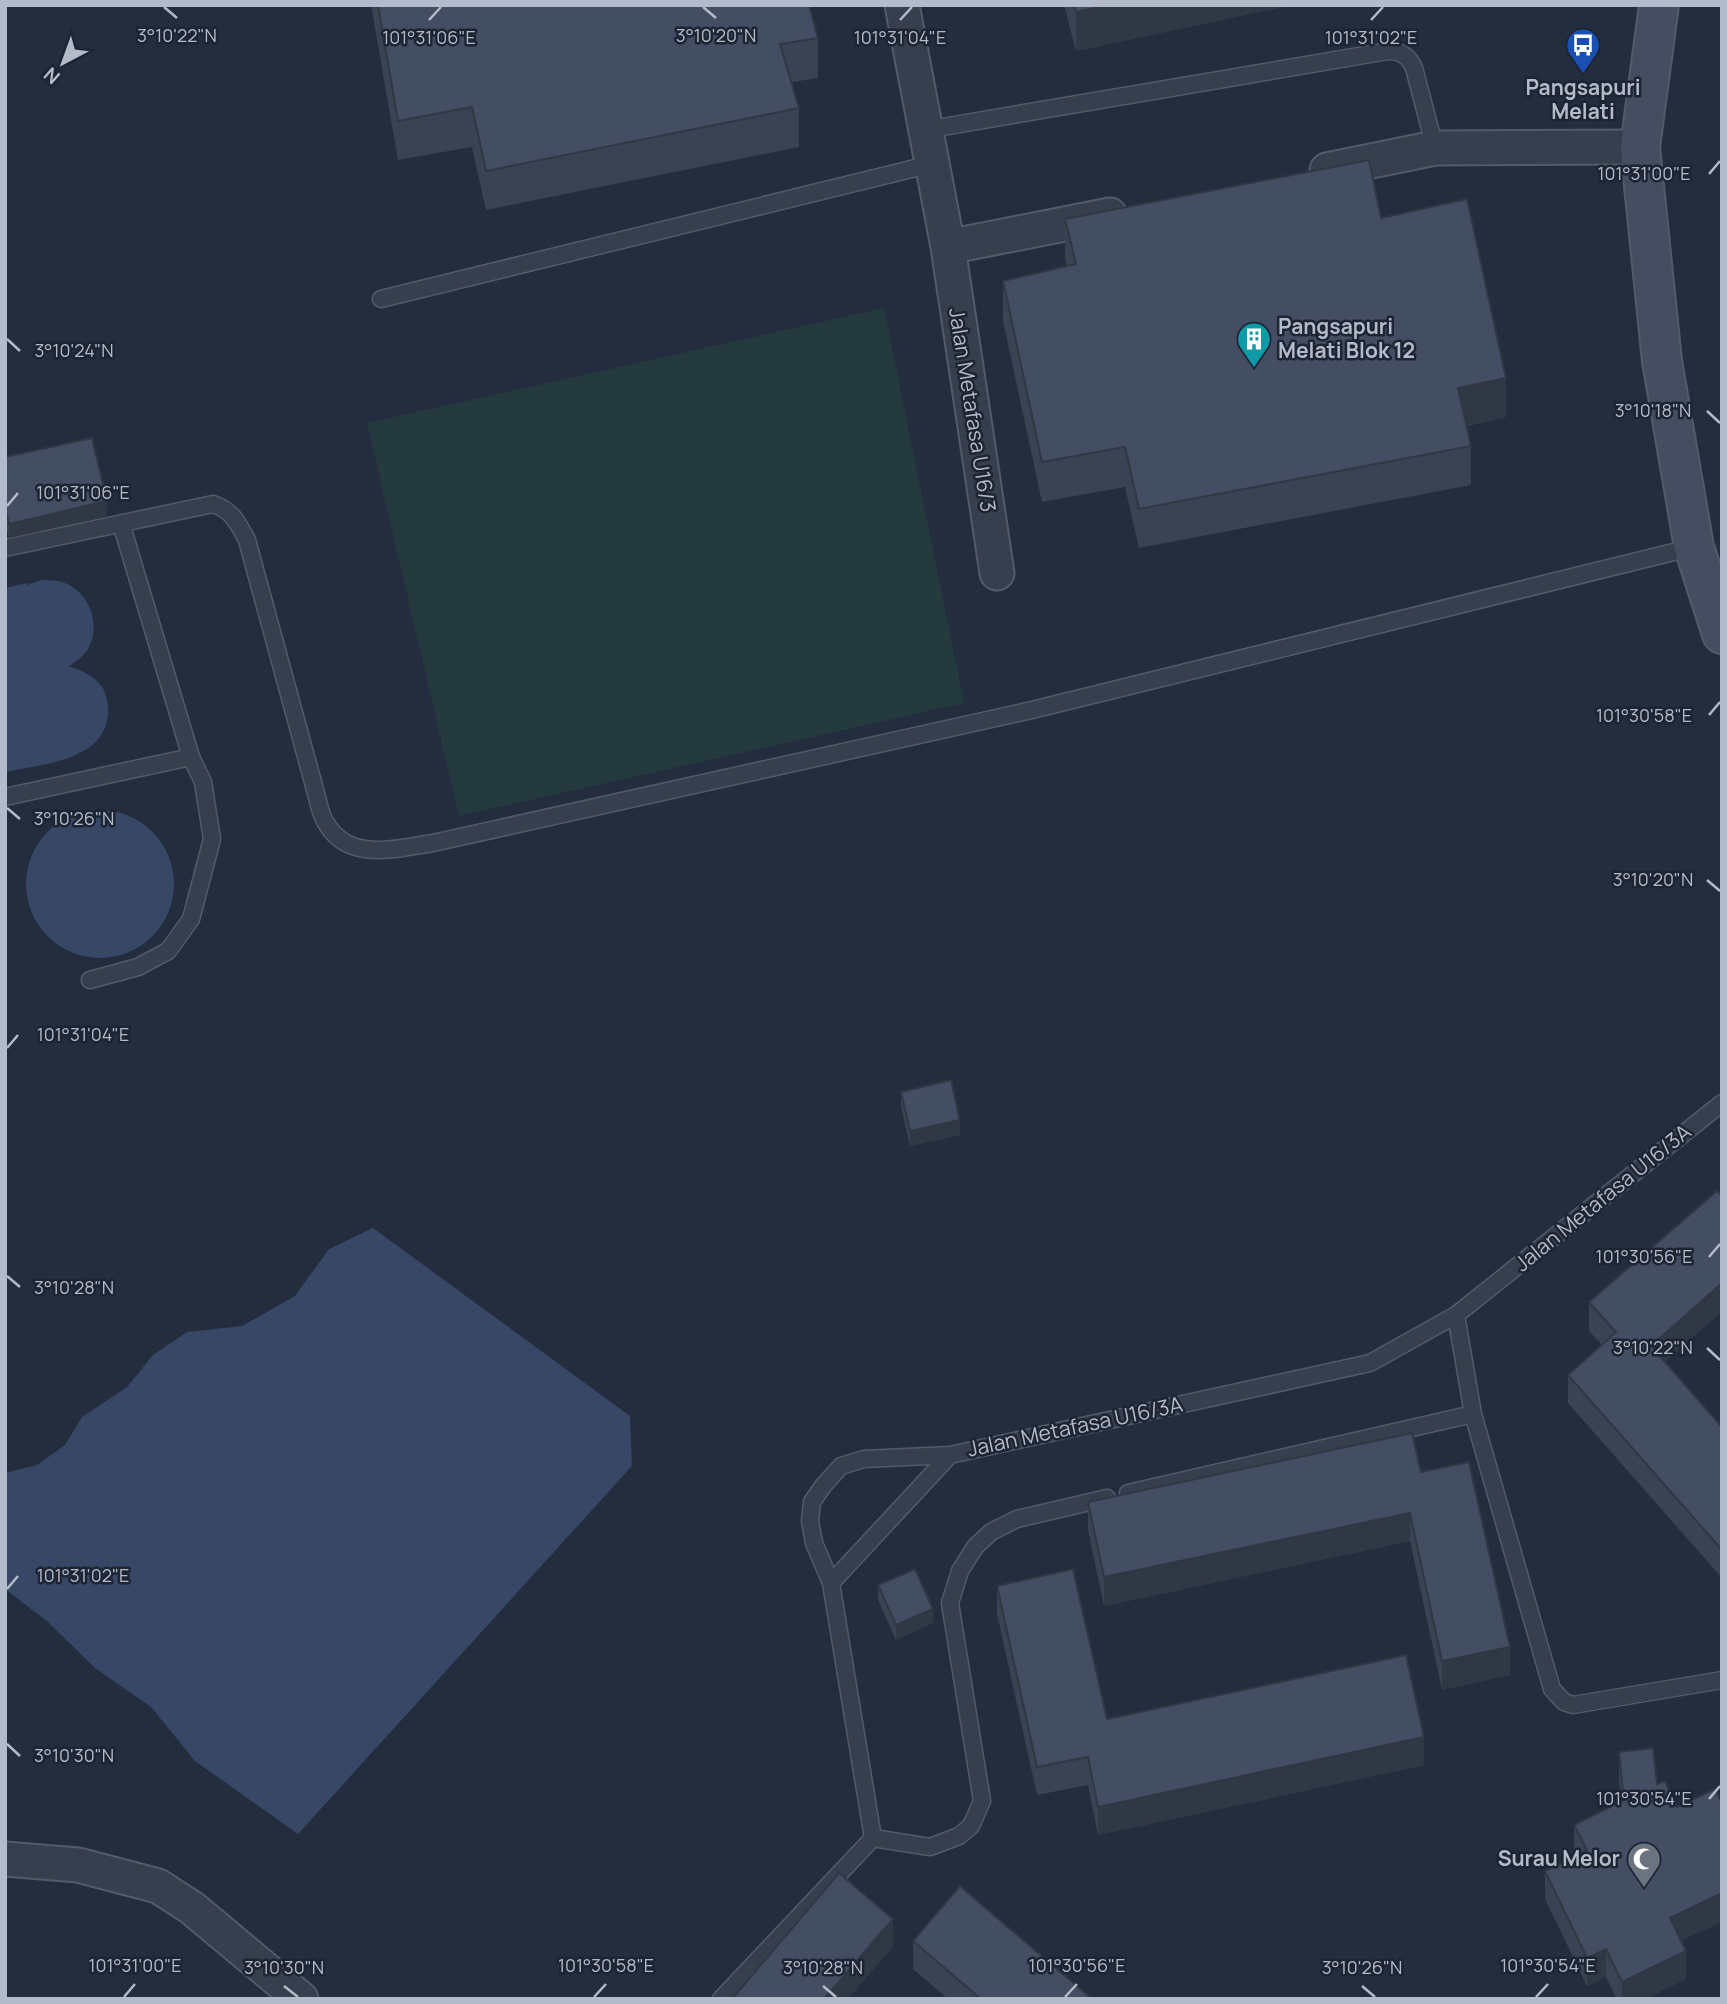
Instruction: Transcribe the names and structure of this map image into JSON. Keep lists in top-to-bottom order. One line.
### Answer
{"streets":{"street":["Jalan Metafasa U16/3"],"lane":["Jalan Metafasa U16/3A"]},"places":{"bus stop":["Pangsapuri Melati"],"building":["Pangsapuri Melati Blok 12"],"mosque":["Surau Melor"]},"north":"bottom left","coordinates":["3°10'22\"N","3°10'20\"N","101°31'06\"E","101°31'04\"E","101°31'02\"E","101°31'00\"E","3°10'24\"N","3°10'18\"N","101°30'58\"E","3°10'26\"N","101°30'56\"E","3°10'28\"N","3°10'30\"N","101°30'54\"E"]}
